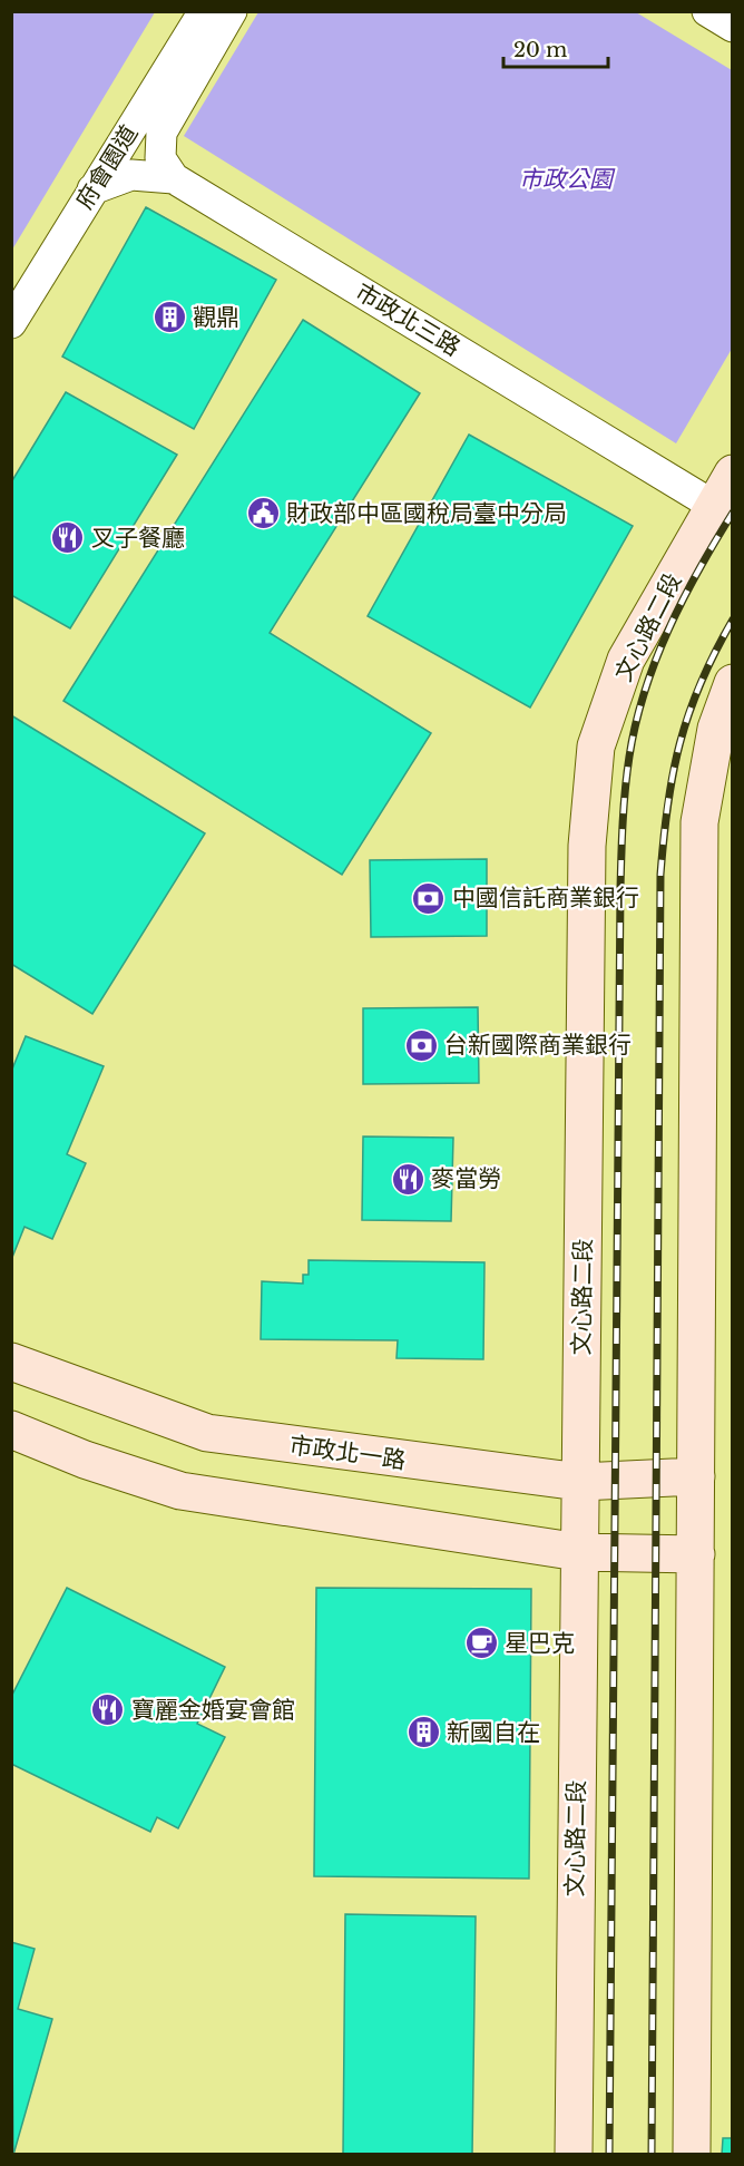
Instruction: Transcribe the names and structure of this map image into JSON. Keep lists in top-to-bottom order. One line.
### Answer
{"streets":{"main road":["文心路二段","市政北一路"],"street":["府會園道","市政北三路"]},"crossings":[["府會園道","市政北三路"],["市政北三路","文心路二段"],["文心路二段","市政北一路"]],"parks":["市政公園"],"places":{"building":["觀鼎","新國自在"],"public building":["財政部中區國稅局臺中分局"],"restaurant":["叉子餐廳","麥當勞","寶麗金婚宴會館"],"bank":["中國信託商業銀行","台新國際商業銀行"],"cafe":["星巴克"]},"scale_bar":"20 m"}
